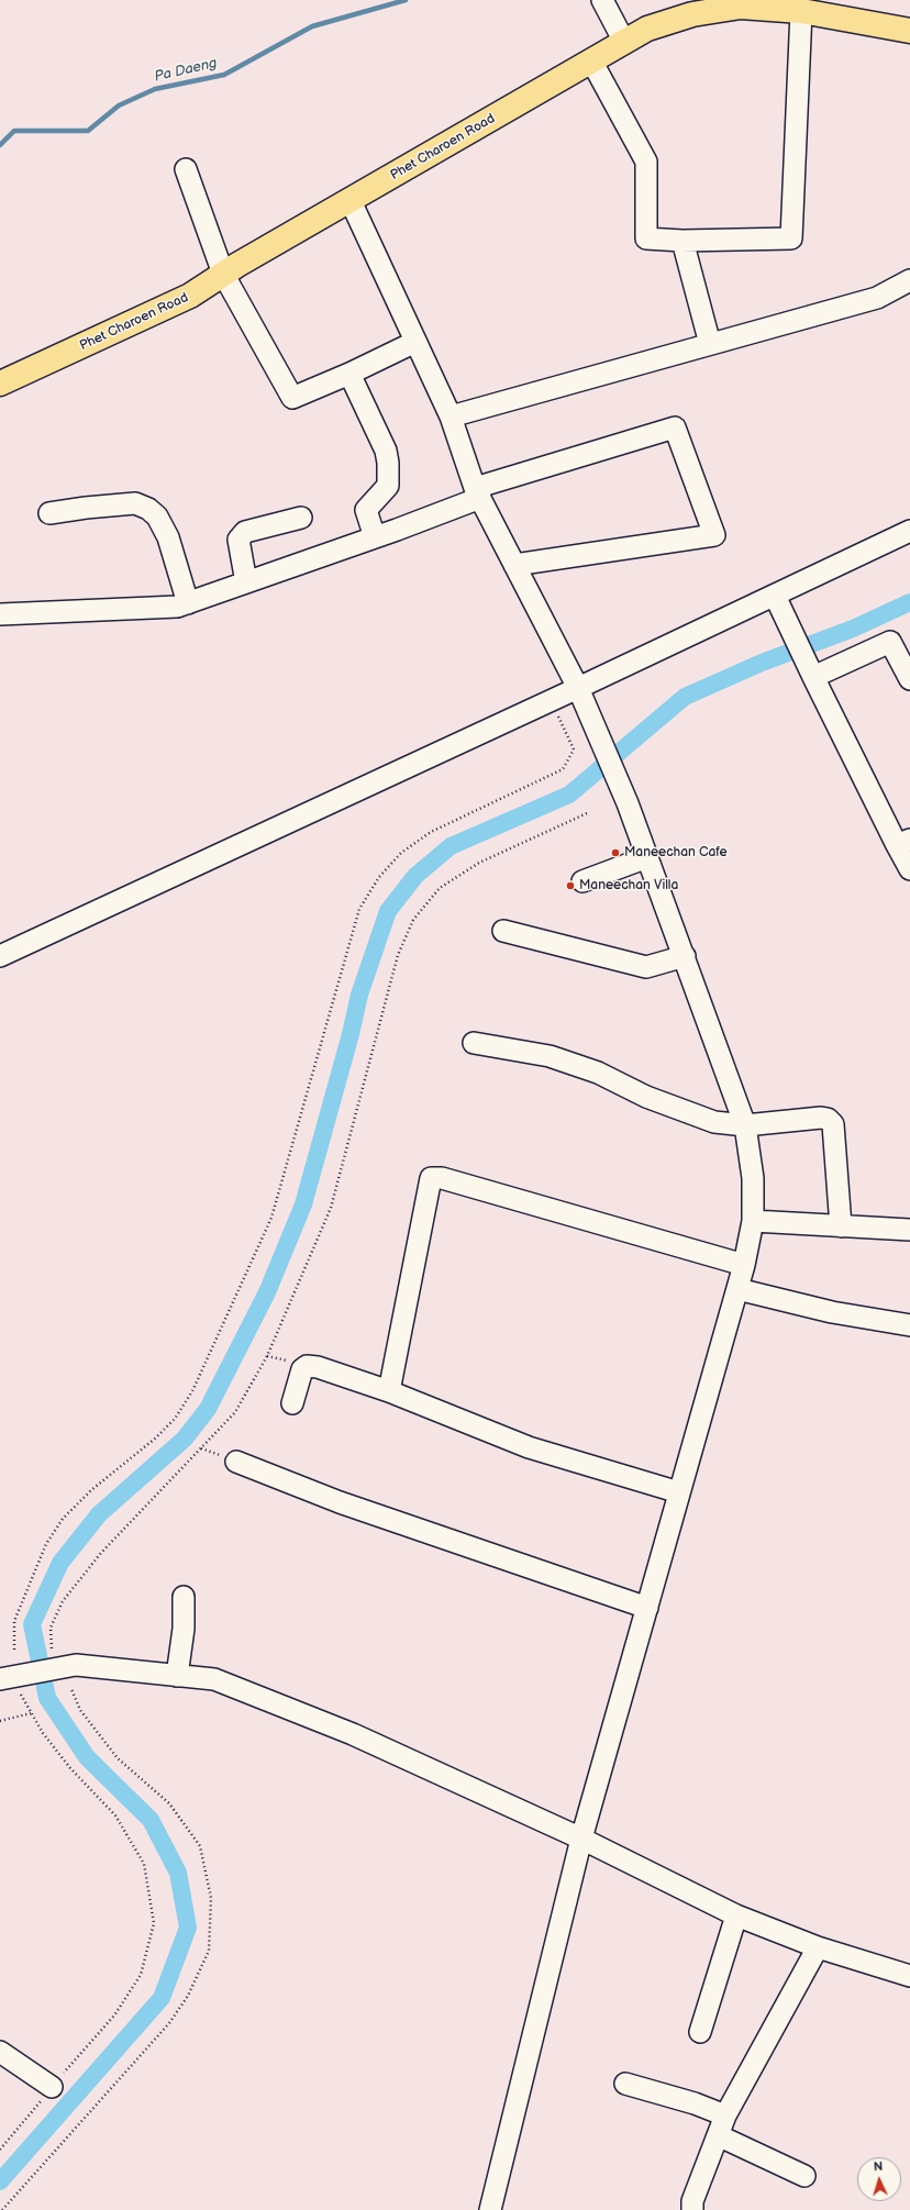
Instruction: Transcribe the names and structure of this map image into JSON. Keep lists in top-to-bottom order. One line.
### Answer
{"streets":{"main road":["Phet Charoen Road"]},"water":["Pa Daeng"],"places":["Maneechan Cafe","Maneechan Villa"],"north":"top"}
